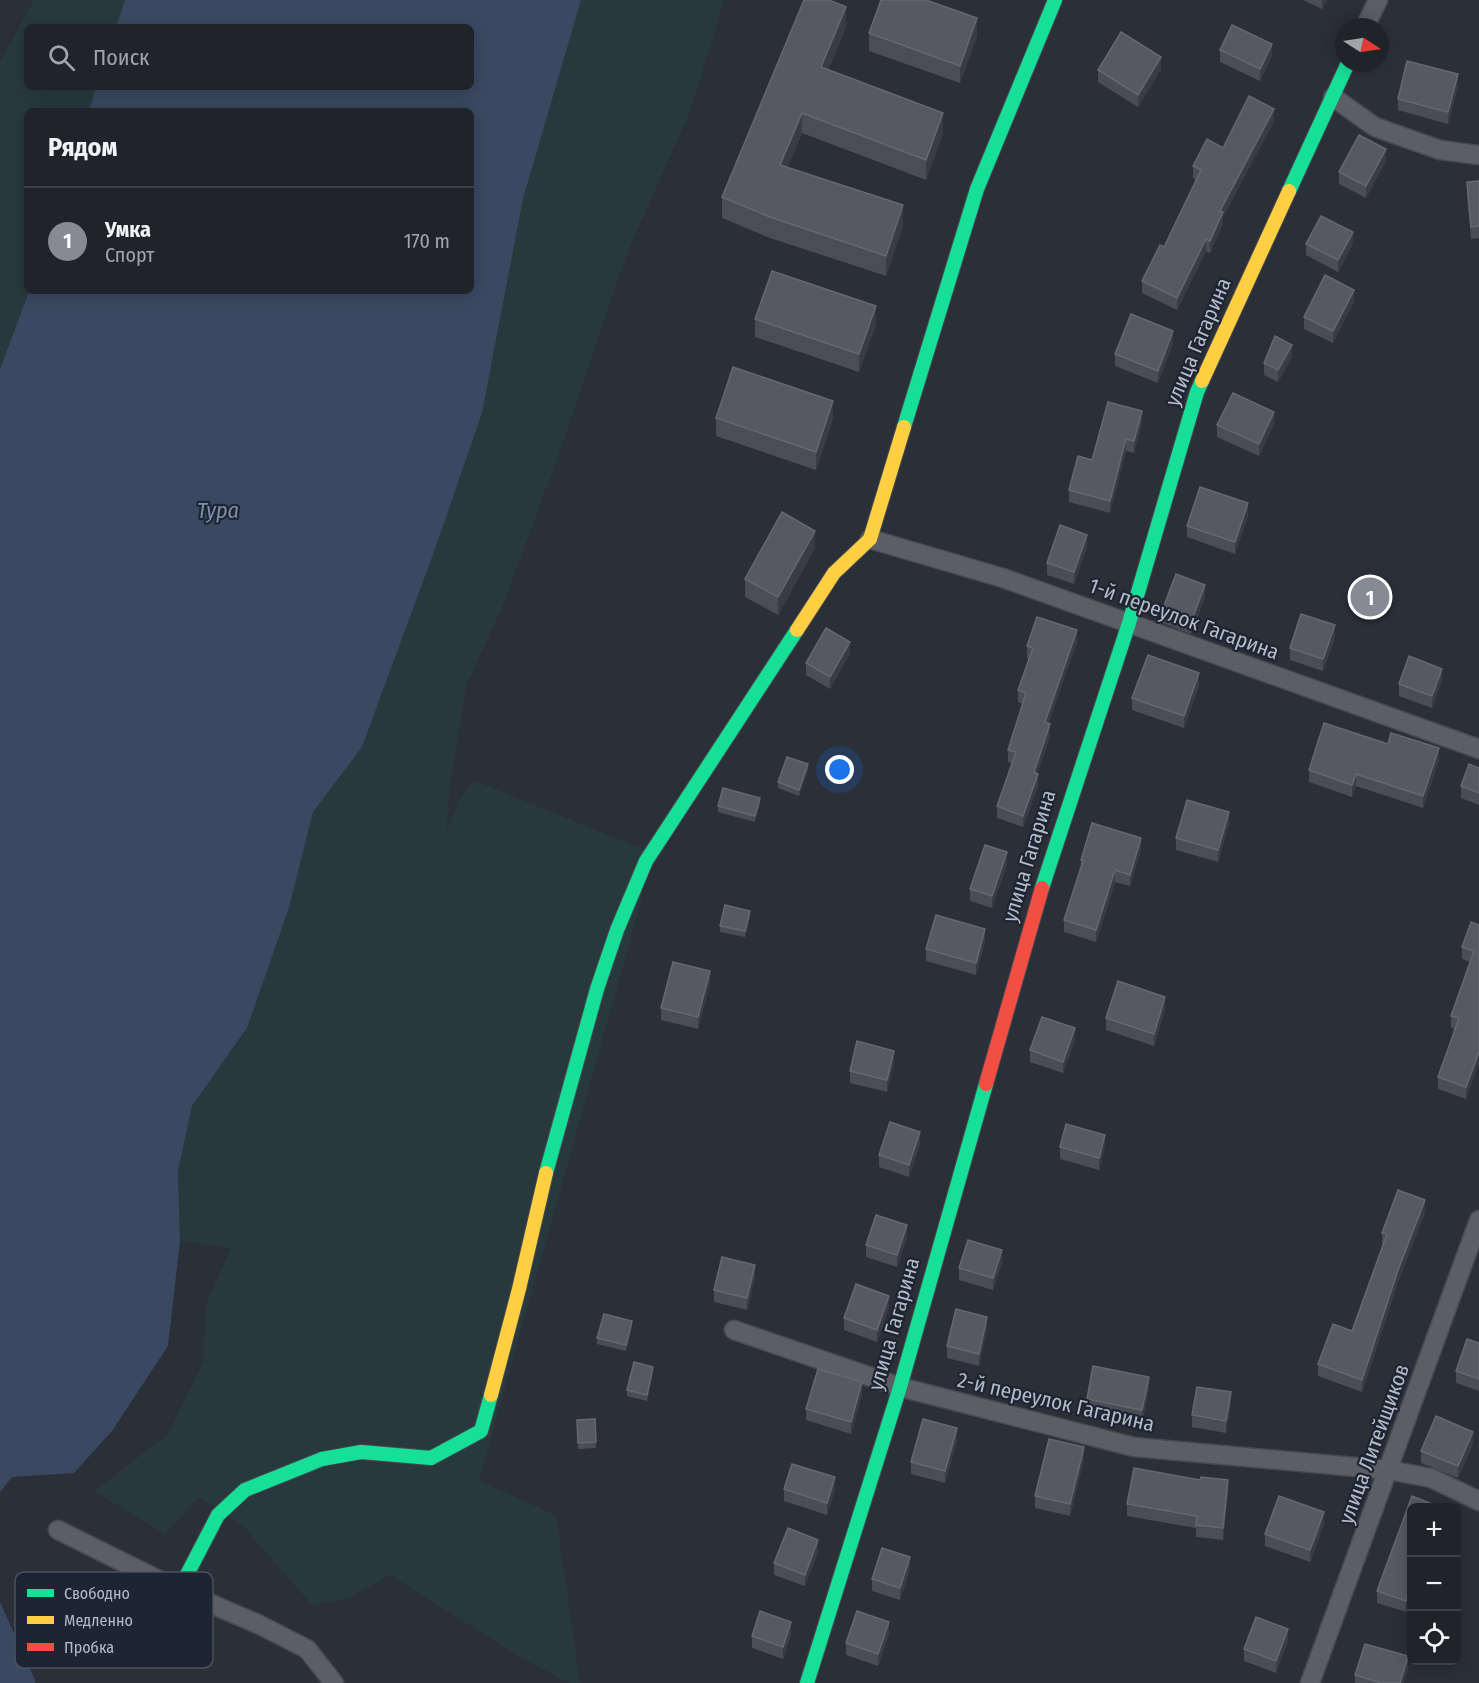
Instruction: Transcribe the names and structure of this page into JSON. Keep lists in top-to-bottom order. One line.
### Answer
{"streets":{"street":["улица Гагарина","1-й переулок Гагарина","2-й переулок Гагарина","улица Литейщиков"]},"crossings":[["улица Гагарина","1-й переулок Гагарина"],["улица Гагарина","2-й переулок Гагарина"],["2-й переулок Гагарина","улица Литейщиков"]],"water":["Тура"],"legend":["Свободно","Медленно","Пробка"],"north":"right","page":{"search":"Поиск","heading":"Рядом","list":[{"mark":"1","name":"Умка","note":"Спорт","value":"170 m"}],"pins":"1","map_buttons":["+","−"]}}
